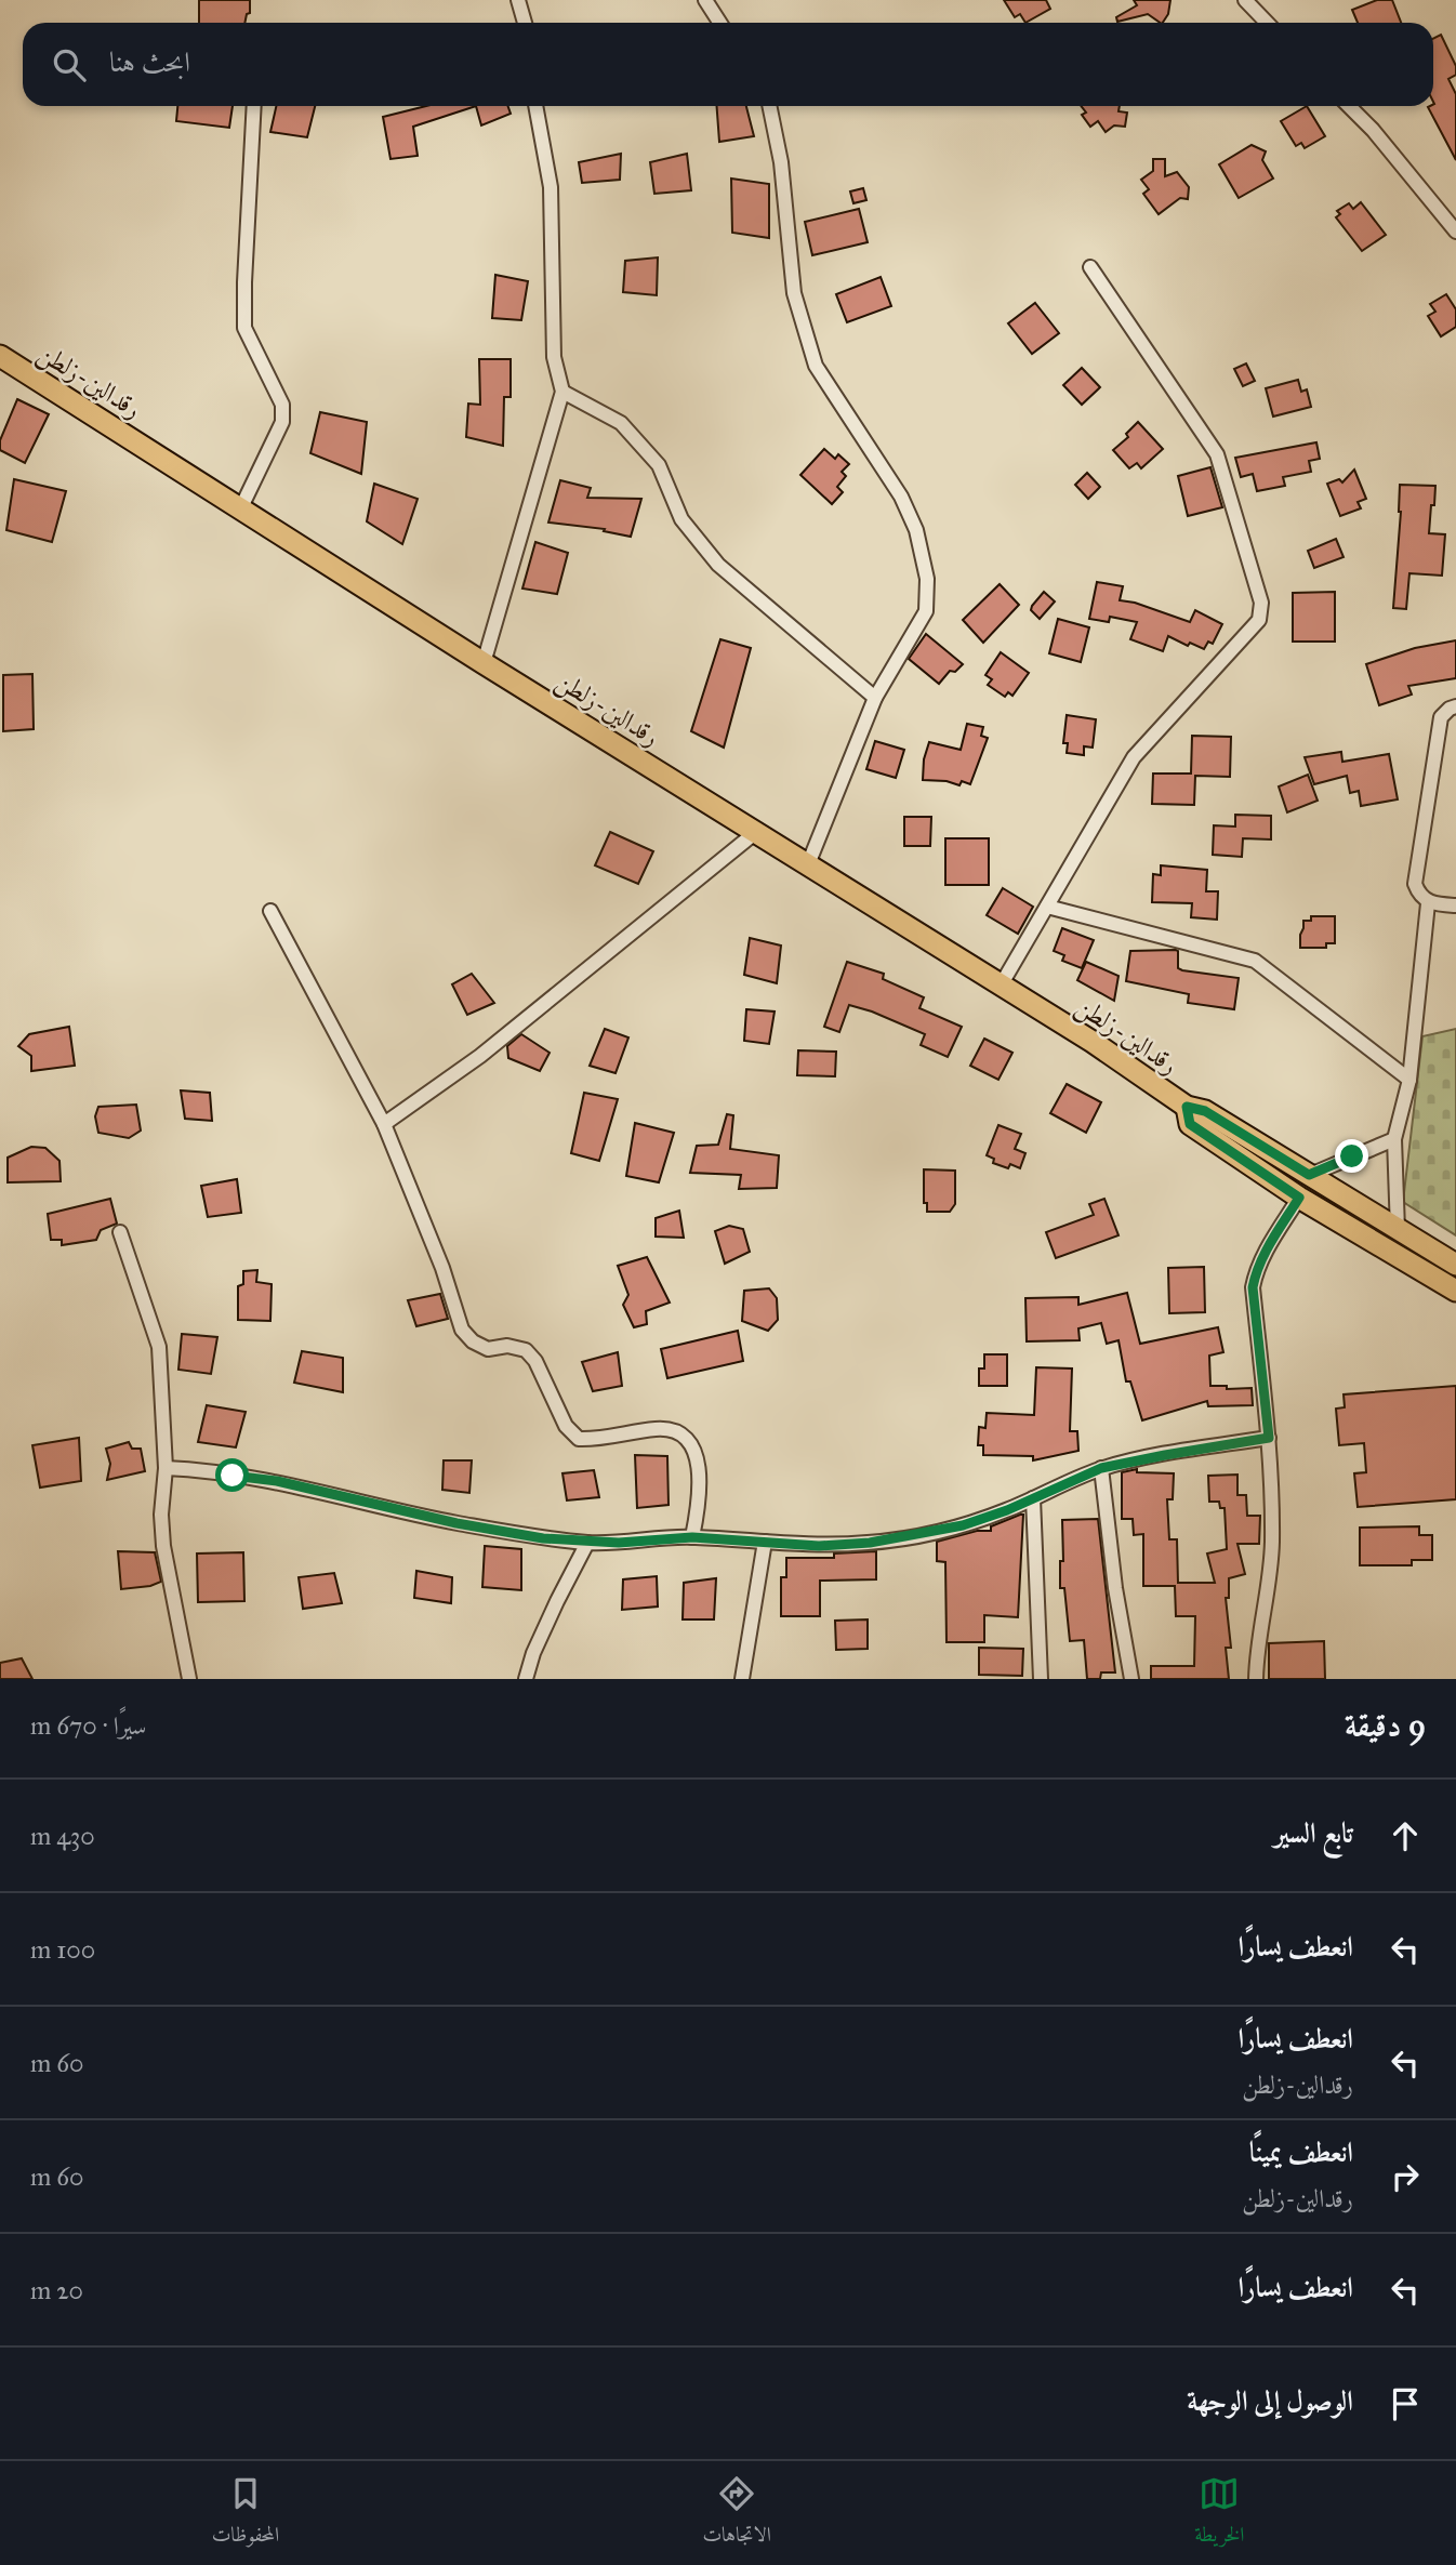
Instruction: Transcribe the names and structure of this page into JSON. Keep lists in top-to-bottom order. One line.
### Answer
{"streets":{"main road":["رقدالين-زلطن"]},"page":{"search":"ابحث هنا","heading":["9 دقيقة","سيرًا · 670 m"],"list":[["تابع السير","430 m"],["انعطف يسارًا","100 m"],["انعطف يسارًا","رقدالين-زلطن","60 m"],["انعطف يمينًا","رقدالين-زلطن","60 m"],["انعطف يسارًا","20 m"],"الوصول إلى الوجهة"],"nav":["الخريطة","الاتجاهات","المحفوظات"]}}
